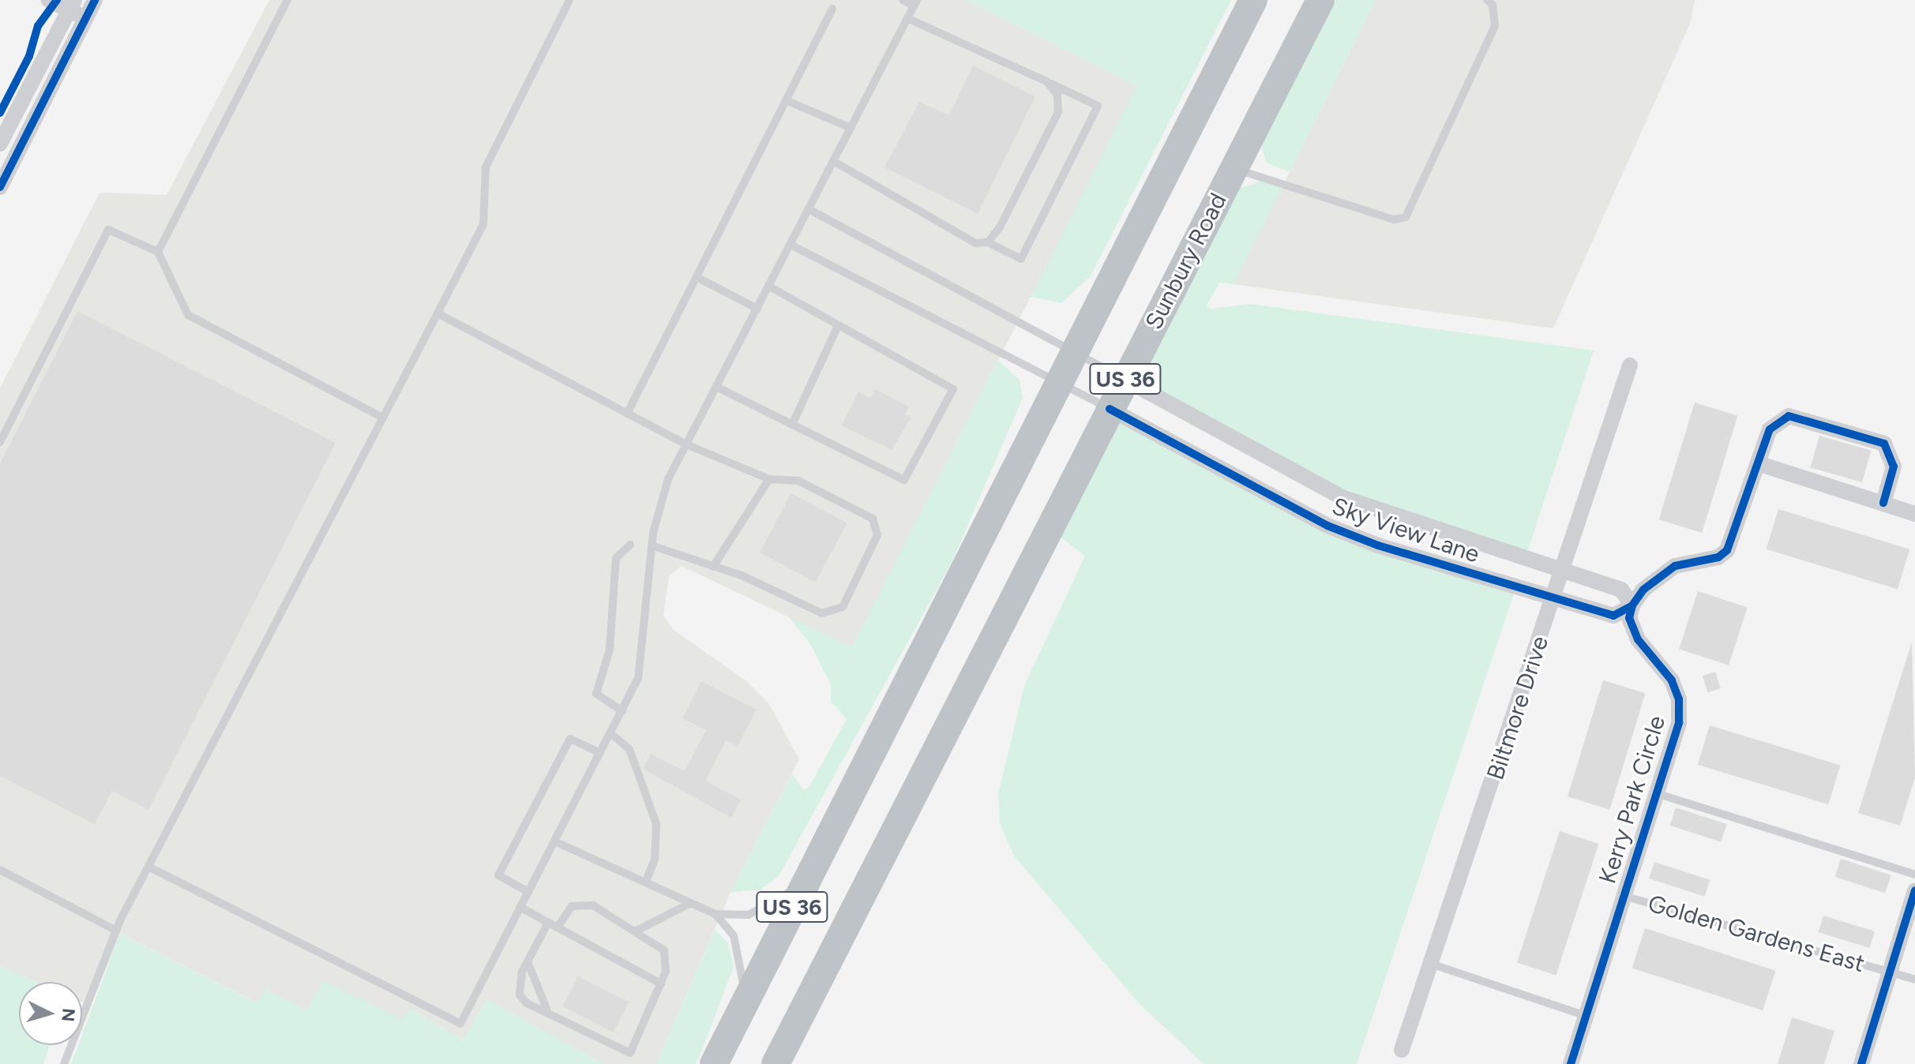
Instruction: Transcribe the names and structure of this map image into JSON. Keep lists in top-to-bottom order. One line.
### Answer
{"streets":{"highway":["Sunbury Road","US 36"],"street":["Sky View Lane","Biltmore Drive","Kerry Park Circle"],"lane":["Golden Gardens East"]},"crossings":[["Sunbury Road","Sky View Lane"],["Sky View Lane","Biltmore Drive"],["Sky View Lane","Kerry Park Circle"],["Kerry Park Circle","Golden Gardens East"]],"north":"right"}
